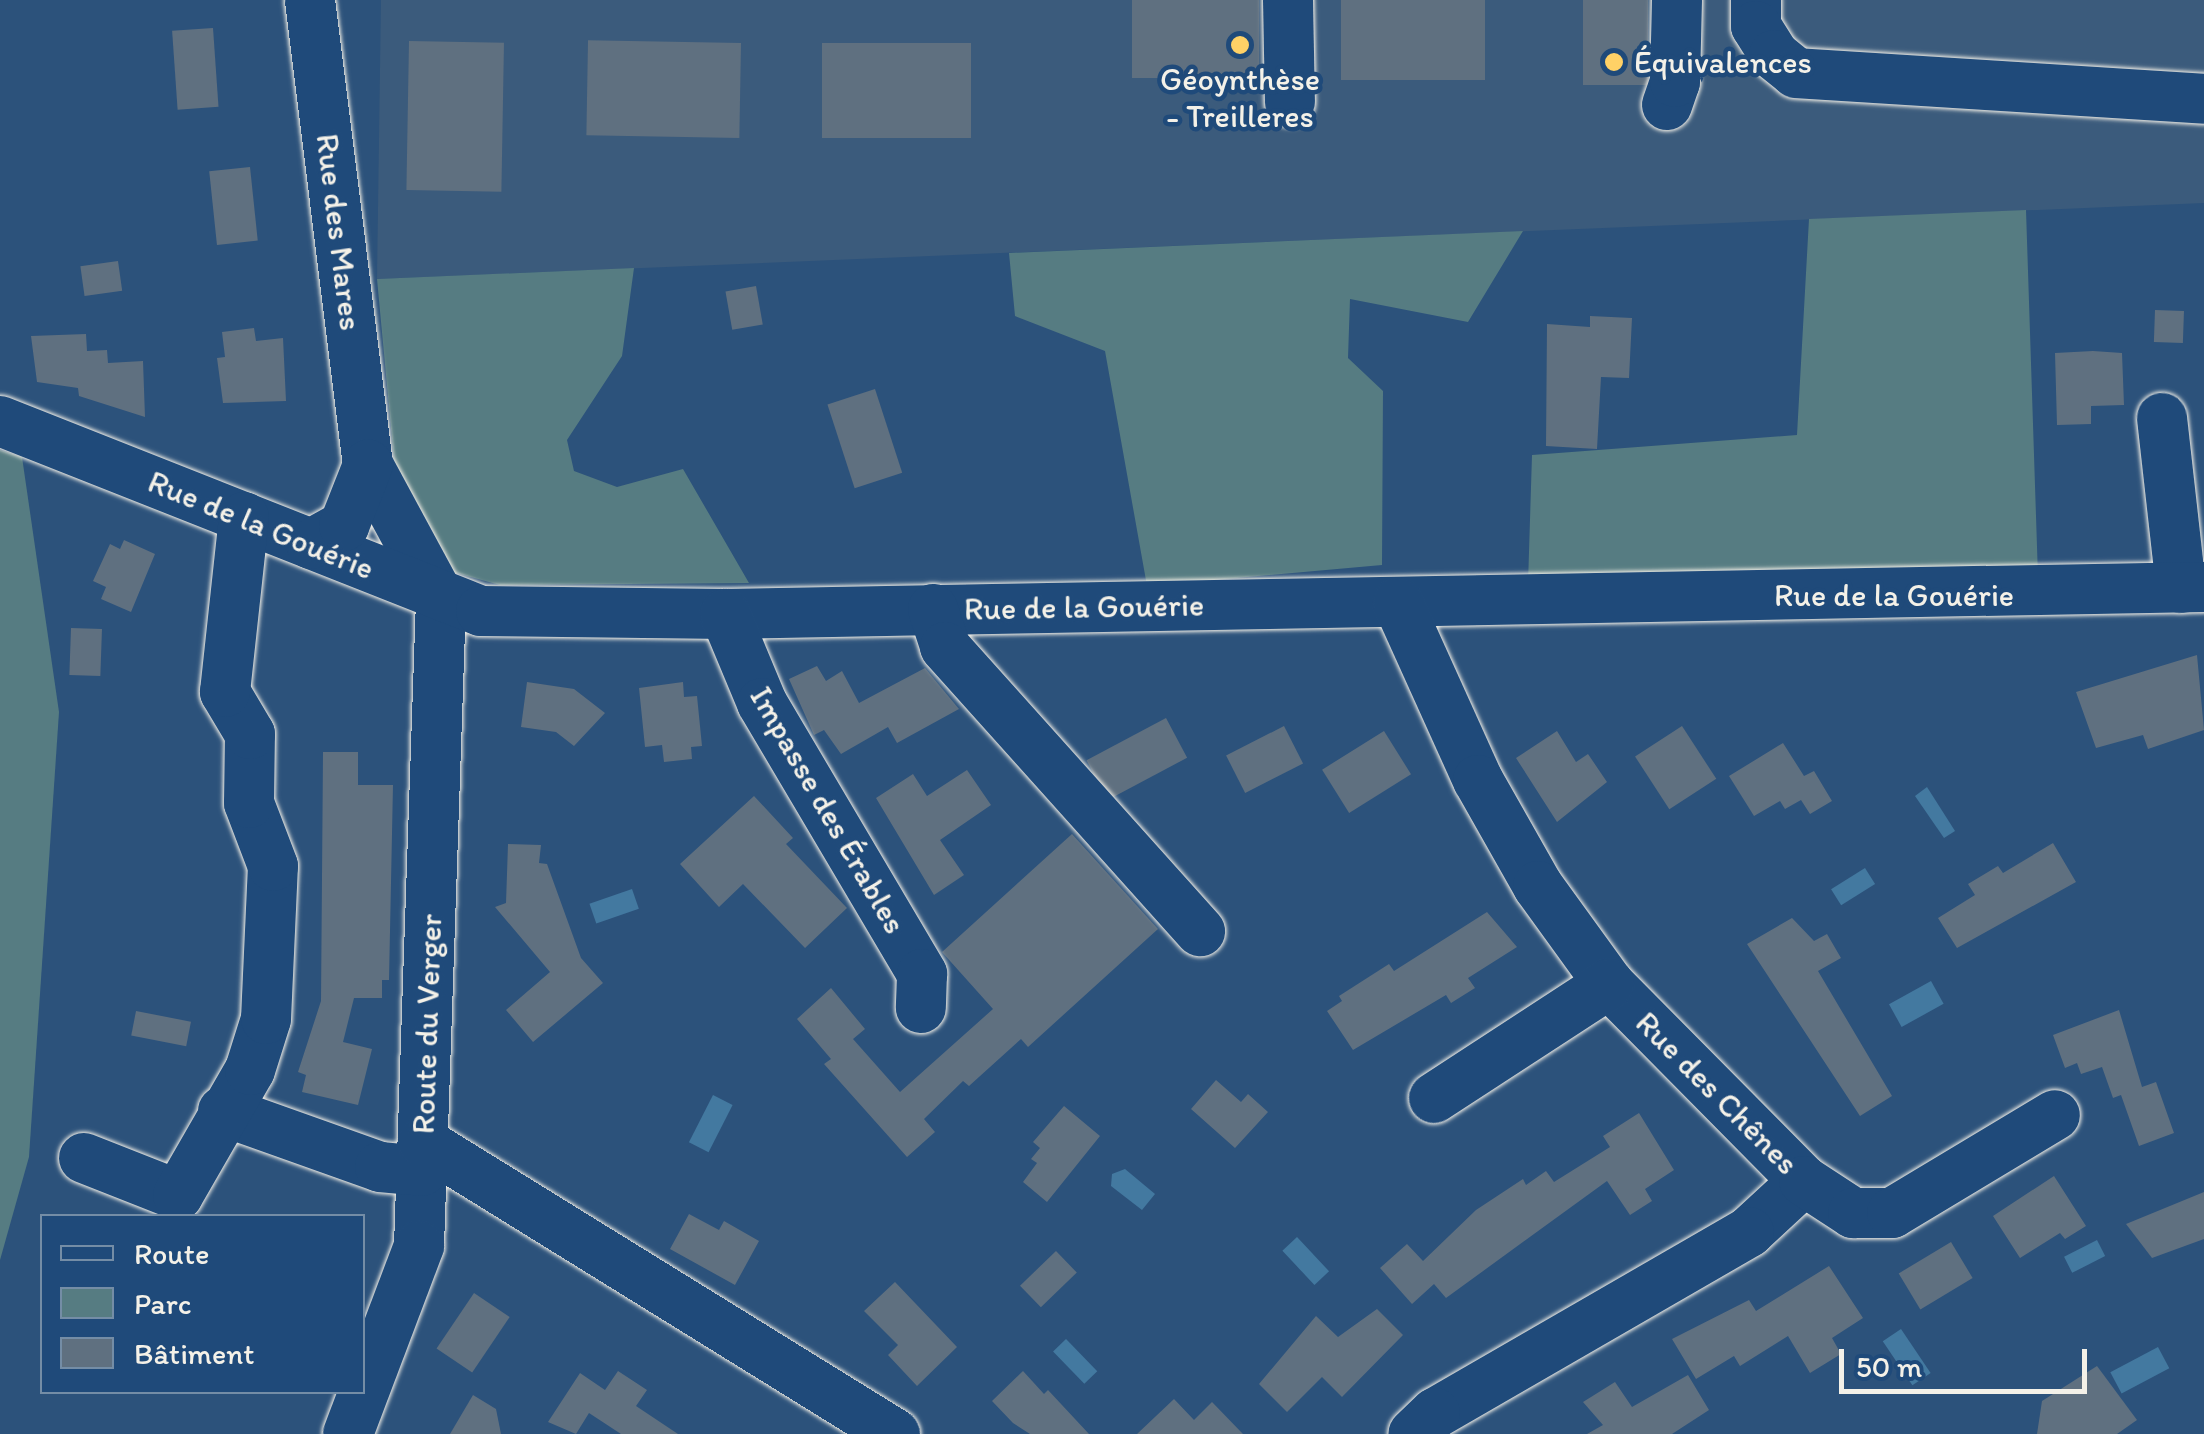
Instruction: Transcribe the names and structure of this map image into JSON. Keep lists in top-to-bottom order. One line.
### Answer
{"streets":{"street":["Rue des Mares","Rue de la Gouérie","Impasse des Érables","Route du Verger","Rue des Chênes"]},"crossings":[["Rue des Mares","Rue de la Gouérie"],["Rue des Mares","Route du Verger"],["Rue de la Gouérie","Impasse des Érables"],["Rue de la Gouérie","Route du Verger"],["Rue de la Gouérie","Rue des Chênes"]],"places":["Géoynthèse - Treilleres","Équivalences"],"legend":["Route","Parc","Bâtiment"],"scale_bar":"50 m"}
